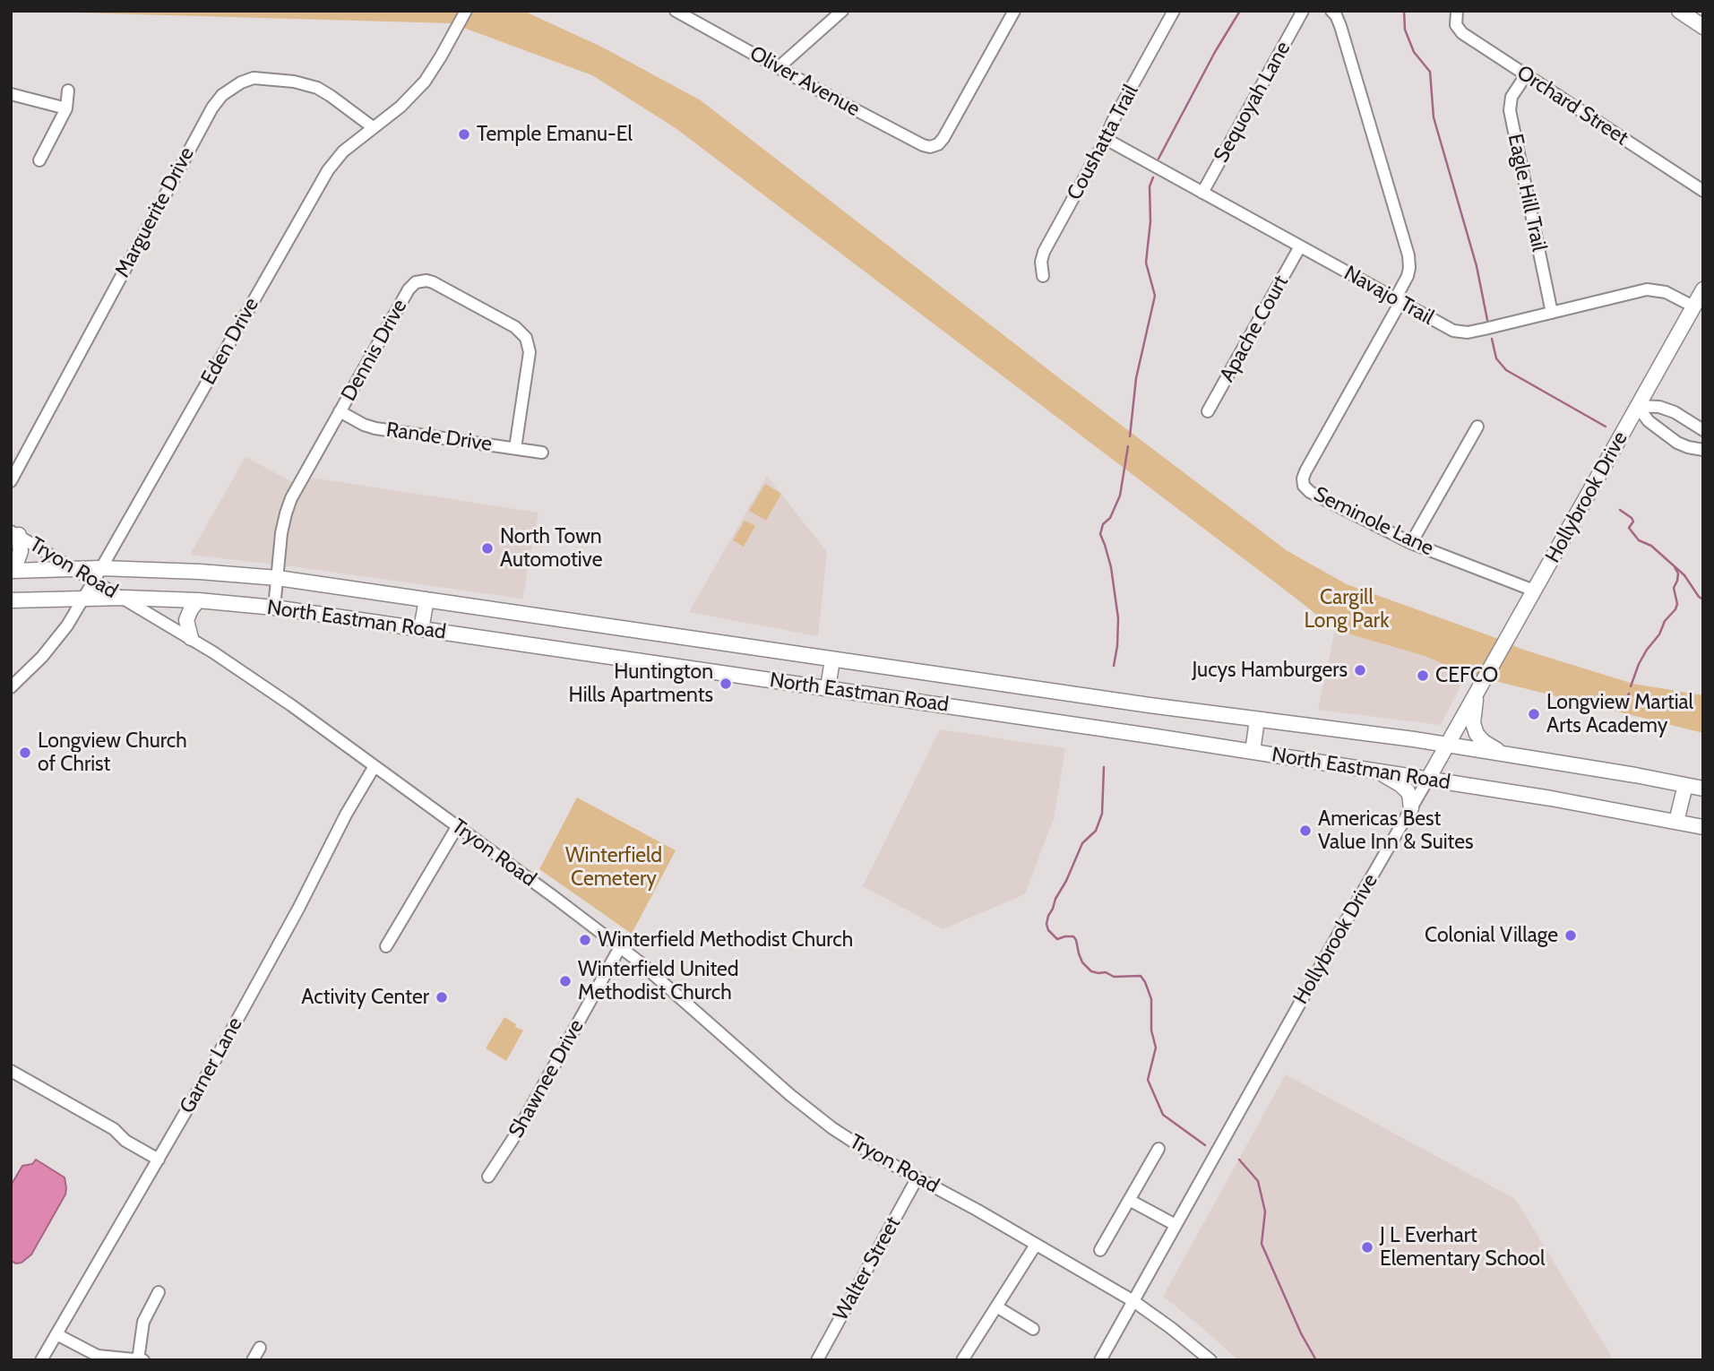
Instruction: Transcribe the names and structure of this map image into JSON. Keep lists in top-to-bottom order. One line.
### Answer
{"streets":{"main road":["Hollybrook Drive","North Eastman Road"],"street":["Oliver Avenue","Sequoyah Lane","Orchard Street","Coushatta Trail","Eagle Hill Trail","Marguerite Drive","Navajo Trail","Apache Court","Eden Drive","Dennis Drive","Rande Drive","Seminole Lane","Tryon Road","Garner Lane","Shawnee Drive","Walter Street"]},"crossings":[["Sequoyah Lane","Navajo Trail"],["Orchard Street","Eagle Hill Trail"],["Coushatta Trail","Navajo Trail"],["Eagle Hill Trail","Navajo Trail"],["Marguerite Drive","Eden Drive"],["Navajo Trail","Apache Court"],["Navajo Trail","Hollybrook Drive"],["Navajo Trail","Seminole Lane"],["Eden Drive","Tryon Road"],["Eden Drive","North Eastman Road"],["Dennis Drive","Rande Drive"],["Dennis Drive","North Eastman Road"],["Hollybrook Drive","Seminole Lane"],["Hollybrook Drive","Tryon Road"],["Hollybrook Drive","North Eastman Road"],["Tryon Road","North Eastman Road"],["Tryon Road","Garner Lane"],["Tryon Road","Shawnee Drive"],["Tryon Road","Walter Street"]],"parks":["Cargill Long Park","Winterfield Cemetery"],"places":["Temple Emanu-El","North Town Automotive","Jucys Hamburgers","CEFCO","Huntington Hills Apartments","Longview Martial Arts Academy","Longview Church of Christ","Americas Best Value Inn & Suites","Colonial Village","Winterfield Methodist Church","Winterfield United Methodist Church","Activity Center","J L Everhart Elementary School"]}
